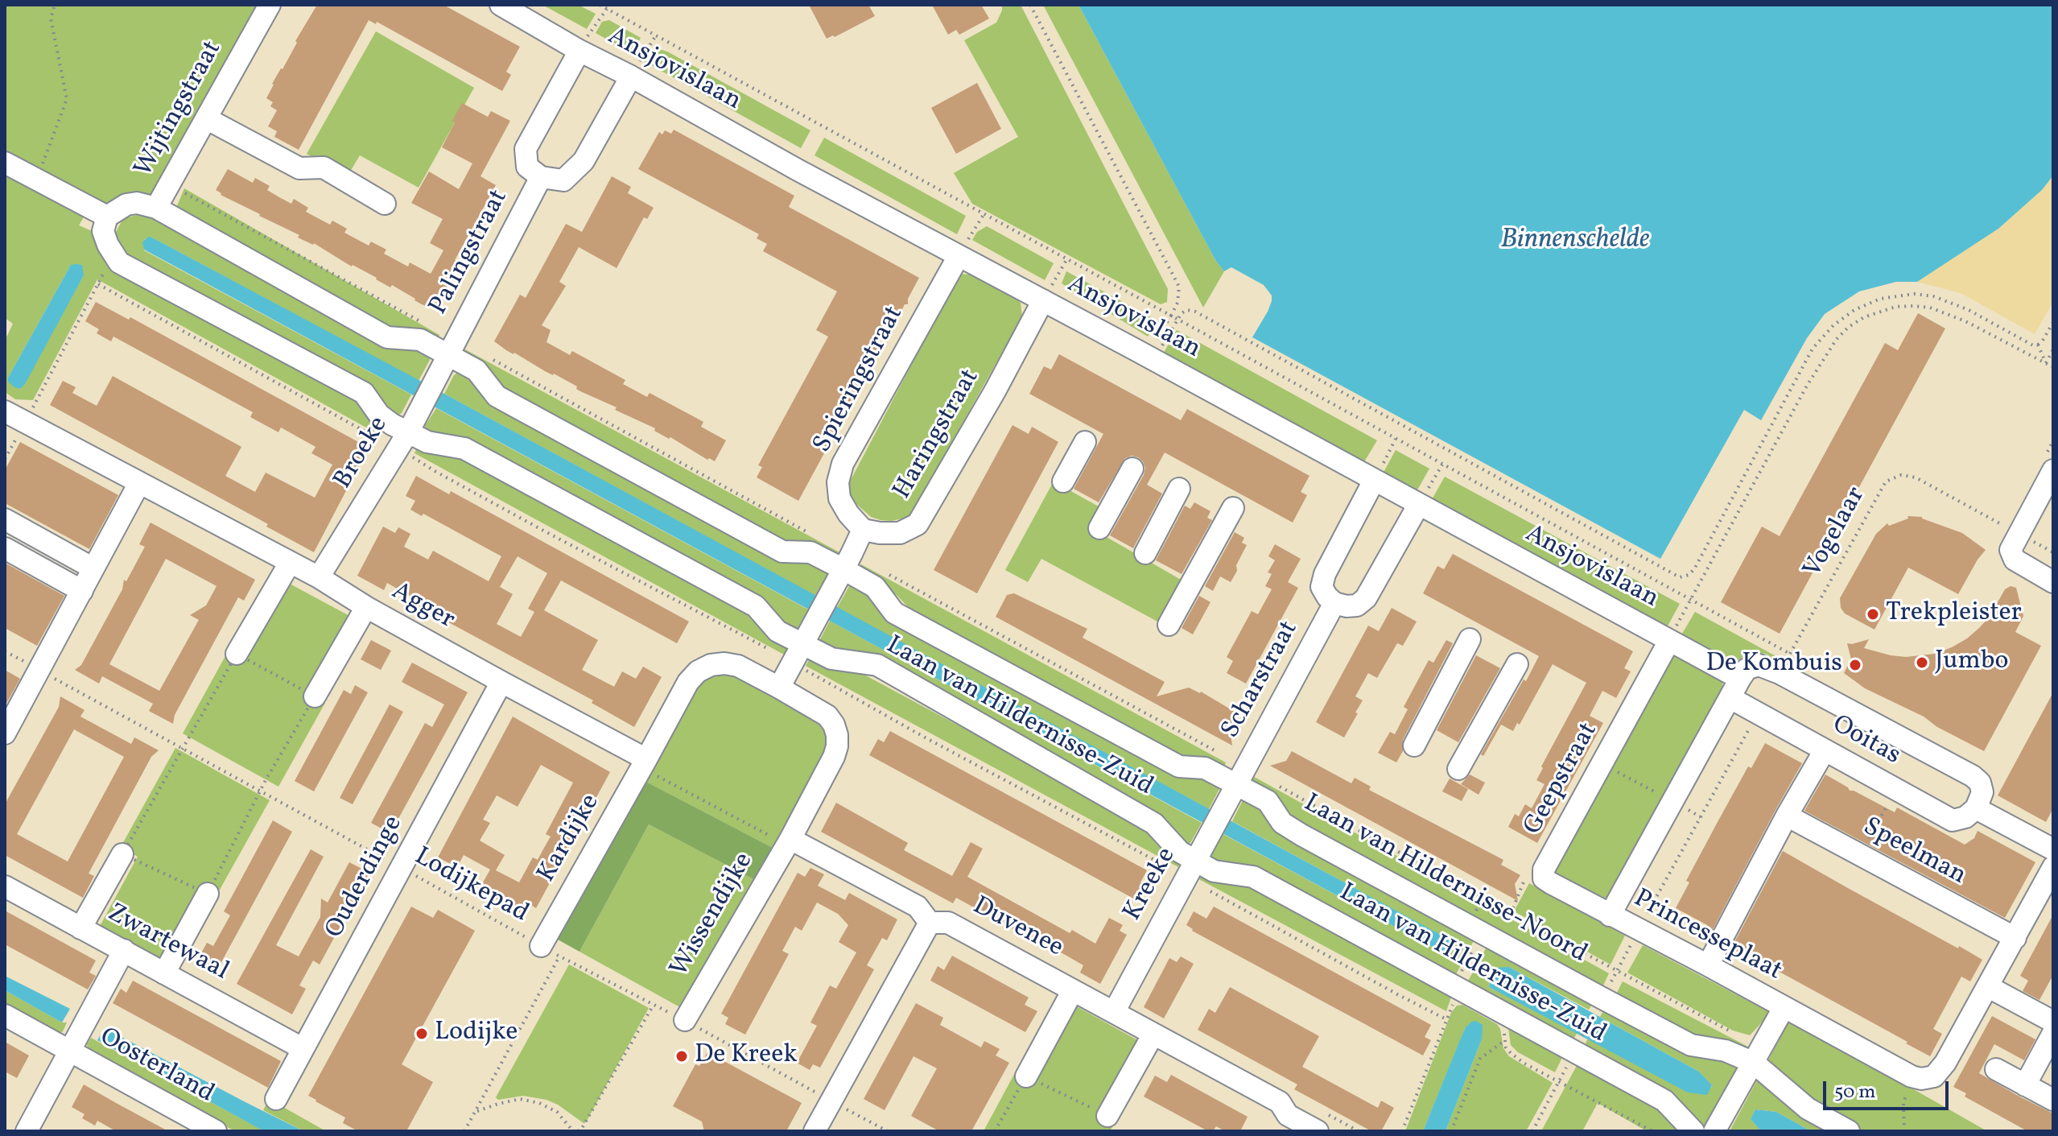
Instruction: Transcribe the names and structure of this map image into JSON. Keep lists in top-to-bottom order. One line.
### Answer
{"streets":{"street":["Ansjovislaan","Wijtingstraat","Palingstraat","Spieringstraat","Haringstraat","Broeke","Agger","Scharstraat","Laan van Hildernisse-Zuid","Ooitas","Geepstraat","Kardijke","Speelman","Ouderdinge","Laan van Hildernisse-Noord","Kreeke","Wissendijke","Duvenee","Princesseplaat","Zwartewaal","Oosterland"],"path":["Vogelaar","Lodijkepad"]},"crossings":[["Ansjovislaan","Palingstraat"],["Ansjovislaan","Spieringstraat"],["Ansjovislaan","Haringstraat"],["Ansjovislaan","Geepstraat"],["Ansjovislaan","Princesseplaat"],["Wijtingstraat","Laan van Hildernisse-Noord"],["Palingstraat","Broeke"],["Palingstraat","Laan van Hildernisse-Noord"],["Spieringstraat","Haringstraat"],["Broeke","Agger"],["Broeke","Laan van Hildernisse-Zuid"],["Broeke","Laan van Hildernisse-Noord"],["Agger","Kardijke"],["Agger","Ouderdinge"],["Scharstraat","Laan van Hildernisse-Noord"],["Scharstraat","Kreeke"],["Laan van Hildernisse-Zuid","Laan van Hildernisse-Noord"],["Laan van Hildernisse-Zuid","Kreeke"],["Ooitas","Princesseplaat"],["Geepstraat","Princesseplaat"],["Kardijke","Lodijkepad"],["Ouderdinge","Lodijkepad"],["Ouderdinge","Zwartewaal"],["Laan van Hildernisse-Noord","Kreeke"],["Kreeke","Duvenee"],["Lodijkepad","Wissendijke"],["Wissendijke","Duvenee"]],"water":["Binnenschelde"],"places":["Trekpleister","Jumbo","De Kombuis","Lodijke","De Kreek"],"scale_bar":"50 m"}
